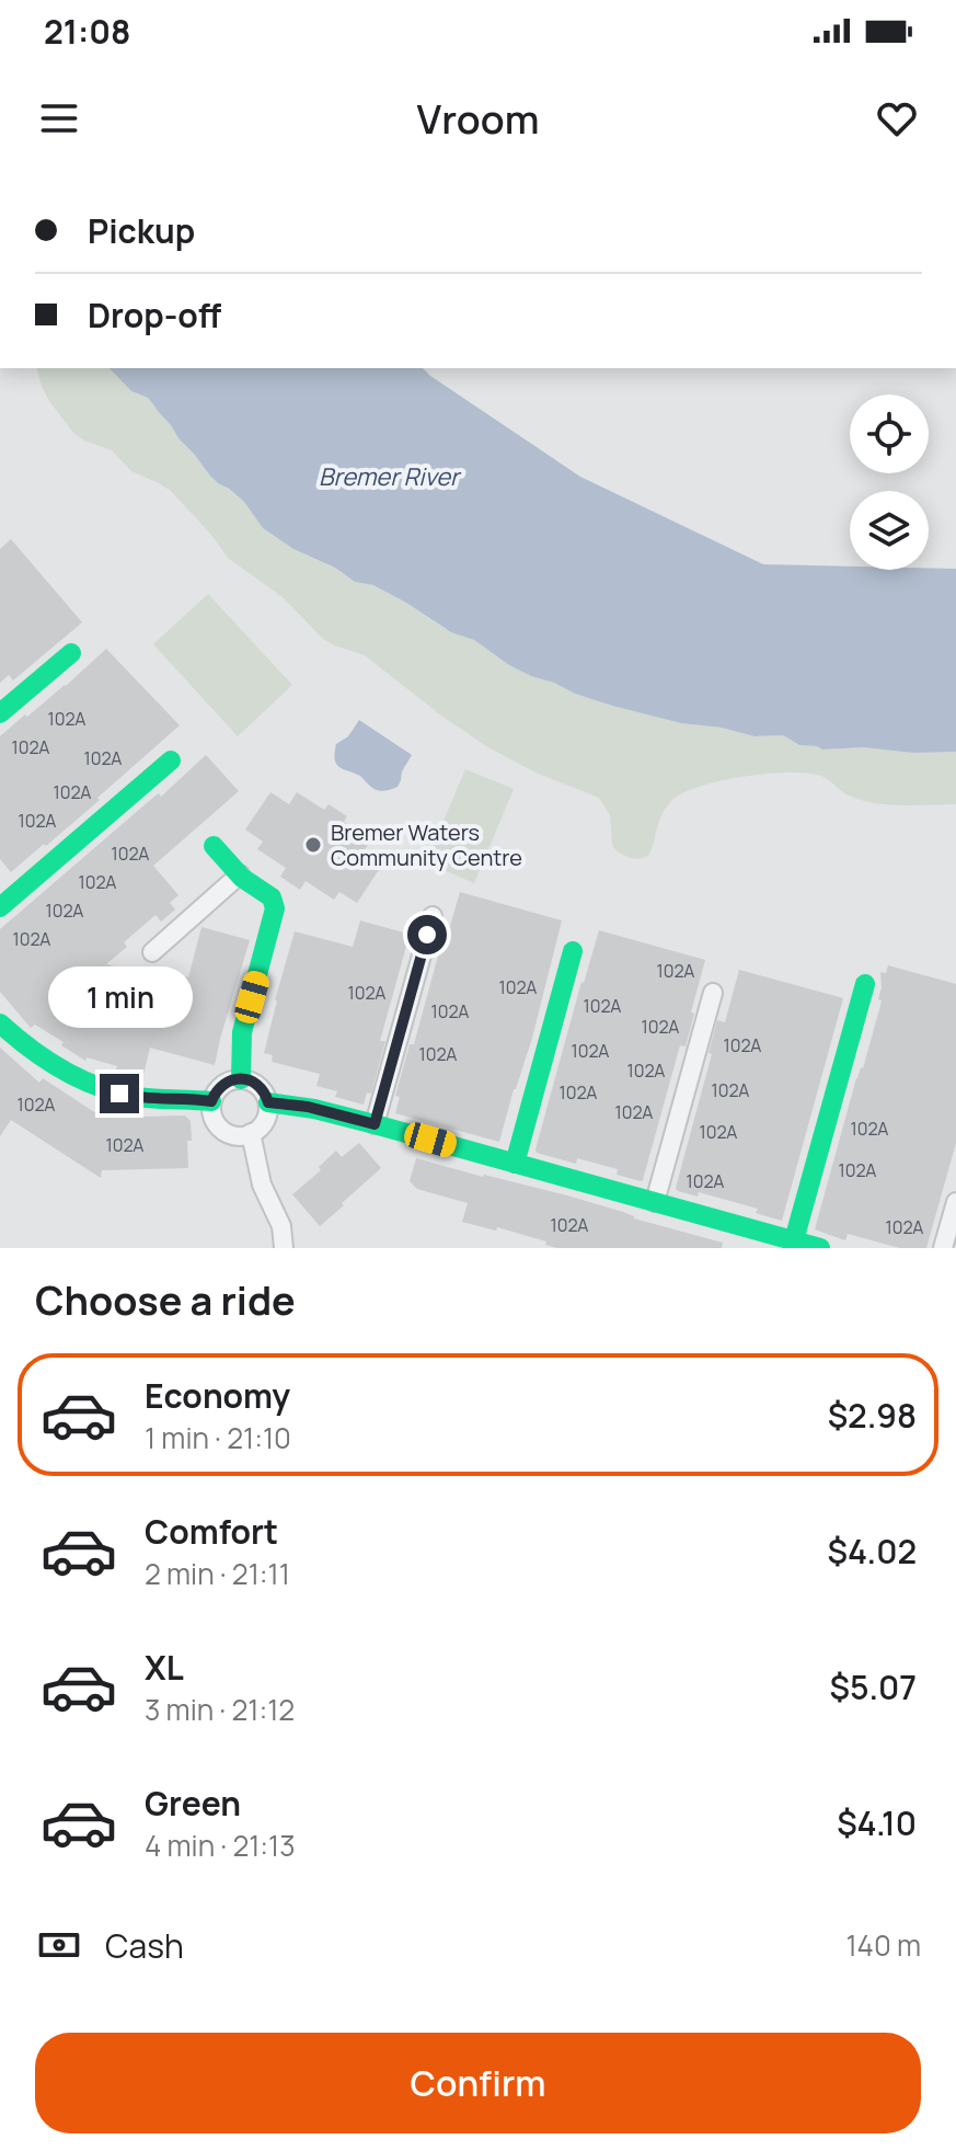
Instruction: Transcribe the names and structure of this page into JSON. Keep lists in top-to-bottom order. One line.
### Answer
{"water":["Bremer River"],"places":["Bremer Waters Community Centre"],"house_numbers":["102A","102A","102A","102A","102A","102A","102A","102A","102A","102A","102A","102A","102A","102A","102A","102A","102A","102A","102A","102A","102A","102A","102A","102A","102A","102A","102A","102A","102A","102A"],"page":{"status":"21:08","header":"Vroom","banner":["Pickup","Drop-off"],"bubble":"1 min","heading":"Choose a ride","list":[{"name":"Economy","note":"1 min · 21:10","value":"$2.98"},{"name":"Comfort","note":"2 min · 21:11","value":"$4.02"},{"name":"XL","note":"3 min · 21:12","value":"$5.07"},{"name":"Green","note":"4 min · 21:13","value":"$4.10"}],"pay":["Cash","140 m"],"buttons":"Confirm"}}
